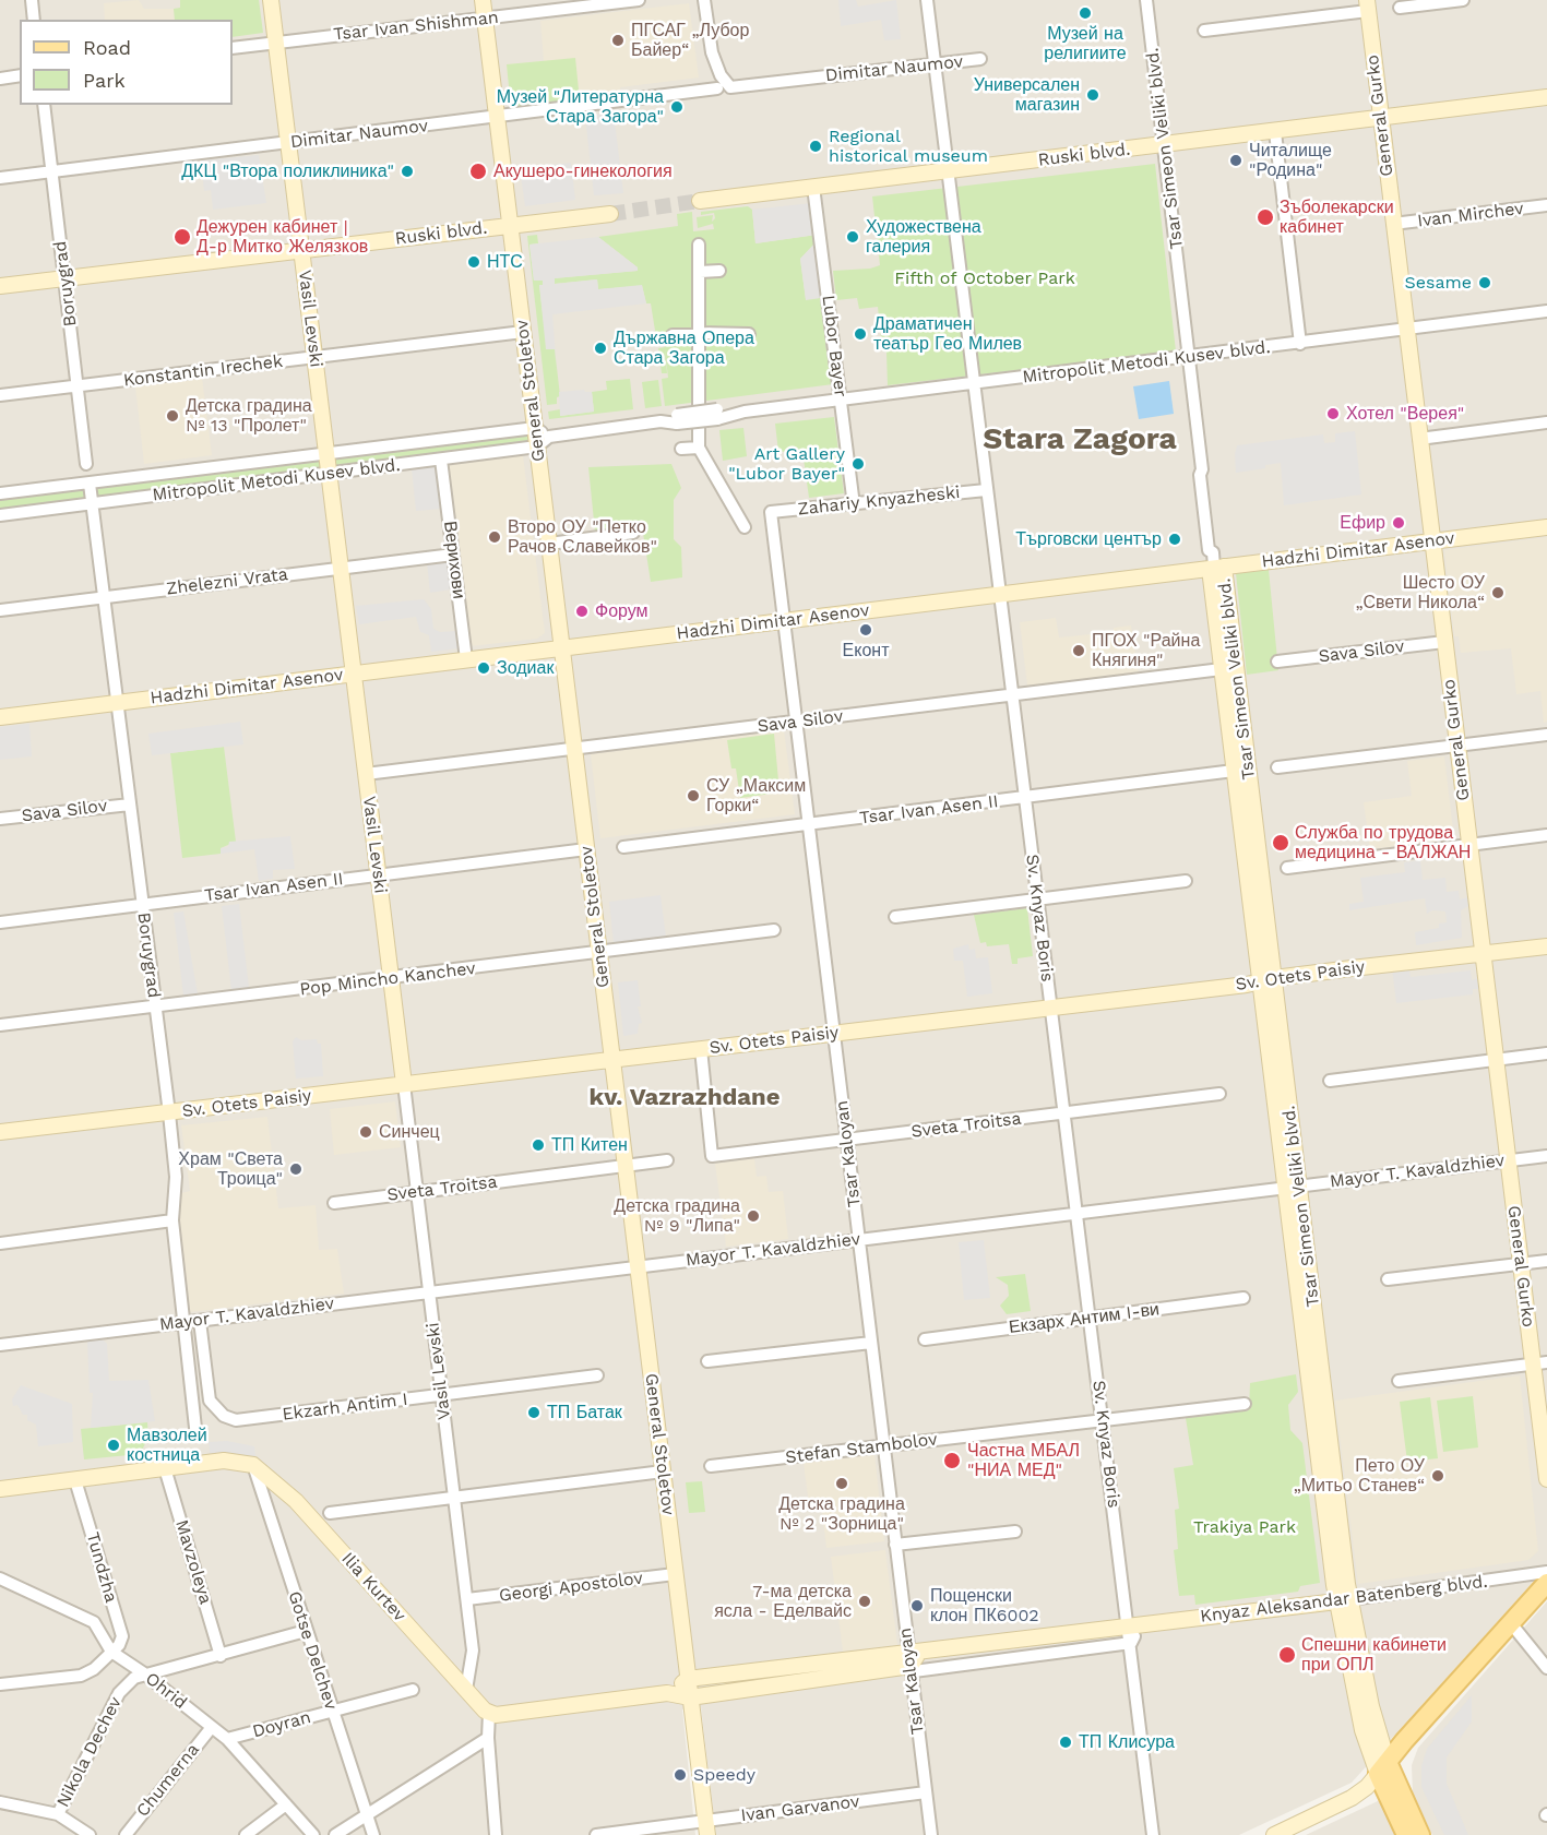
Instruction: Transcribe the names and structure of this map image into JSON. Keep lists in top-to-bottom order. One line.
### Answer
{"streets":{"main road":["Tsar Simeon Veliki blvd."],"street":["Tsar Ivan Shishman","Dimitar Naumov","General Gurko","Ruski blvd.","Ivan Mirchev","Boruygrad","Vasil Levski","Lubor Bayer","Mitropolit Metodi Kusev blvd.","Konstantin Irechek","General Stoletov","Zahariy Knyazheski","Hadzhi Dimitar Asenov","Верихови","Zhelezni Vrata","Sava Silov","Tsar Ivan Asen II","Sv. Knyaz Boris","Sv. Otets Paisiy","Pop Mincho Kanchev","Sveta Troitsa","Tsar Kaloyan","Mayor T. Kavaldzhiev","Екзарх Антим I-ви","Ekzarh Antim I","Stefan Stambolov","Mavzoleya","Tundzha","Ilia Kurtev","Georgi Apostolov","Knyaz Aleksandar Batenberg blvd.","Gotse Delchev","Ohrid","Doyran","Nikola Dechev","Chumerna","Ivan Garvanov"]},"crossings":[["Tsar Ivan Shishman","Vasil Levski"],["Tsar Ivan Shishman","General Stoletov"],["Dimitar Naumov","Boruygrad"],["Dimitar Naumov","Vasil Levski"],["Dimitar Naumov","General Stoletov"],["Dimitar Naumov","Sv. Knyaz Boris"],["General Gurko","Ruski blvd."],["General Gurko","Ivan Mirchev"],["General Gurko","Mitropolit Metodi Kusev blvd."],["General Gurko","Hadzhi Dimitar Asenov"],["General Gurko","Sava Silov"],["General Gurko","Sv. Otets Paisiy"],["General Gurko","Mayor T. Kavaldzhiev"],["Tsar Simeon Veliki blvd.","Ruski blvd."],["Tsar Simeon Veliki blvd.","Mitropolit Metodi Kusev blvd."],["Tsar Simeon Veliki blvd.","Hadzhi Dimitar Asenov"],["Tsar Simeon Veliki blvd.","Sava Silov"],["Tsar Simeon Veliki blvd.","Tsar Ivan Asen II"],["Tsar Simeon Veliki blvd.","Sv. Otets Paisiy"],["Tsar Simeon Veliki blvd.","Mayor T. Kavaldzhiev"],["Tsar Simeon Veliki blvd.","Knyaz Aleksandar Batenberg blvd."],["Ruski blvd.","Boruygrad"],["Ruski blvd.","Vasil Levski"],["Ruski blvd.","Lubor Bayer"],["Ruski blvd.","General Stoletov"],["Ruski blvd.","Sv. Knyaz Boris"],["Boruygrad","Mitropolit Metodi Kusev blvd."],["Boruygrad","Konstantin Irechek"],["Boruygrad","Hadzhi Dimitar Asenov"],["Boruygrad","Zhelezni Vrata"],["Boruygrad","Sava Silov"],["Boruygrad","Tsar Ivan Asen II"],["Boruygrad","Sv. Otets Paisiy"],["Boruygrad","Pop Mincho Kanchev"],["Boruygrad","Mayor T. Kavaldzhiev"],["Vasil Levski","Mitropolit Metodi Kusev blvd."],["Vasil Levski","Konstantin Irechek"],["Vasil Levski","Hadzhi Dimitar Asenov"],["Vasil Levski","Zhelezni Vrata"],["Vasil Levski","Sava Silov"],["Vasil Levski","Tsar Ivan Asen II"],["Vasil Levski","Sv. Otets Paisiy"],["Vasil Levski","Pop Mincho Kanchev"],["Vasil Levski","Sveta Troitsa"],["Vasil Levski","Mayor T. Kavaldzhiev"],["Vasil Levski","Ekzarh Antim I"],["Vasil Levski","Ilia Kurtev"],["Vasil Levski","Georgi Apostolov"],["Lubor Bayer","Mitropolit Metodi Kusev blvd."],["Lubor Bayer","Zahariy Knyazheski"],["Mitropolit Metodi Kusev blvd.","General Stoletov"],["Mitropolit Metodi Kusev blvd.","Верихови"],["Mitropolit Metodi Kusev blvd.","Sv. Knyaz Boris"],["Konstantin Irechek","General Stoletov"],["General Stoletov","Hadzhi Dimitar Asenov"],["General Stoletov","Sava Silov"],["General Stoletov","Tsar Ivan Asen II"],["General Stoletov","Sv. Otets Paisiy"],["General Stoletov","Pop Mincho Kanchev"],["General Stoletov","Sveta Troitsa"],["General Stoletov","Mayor T. Kavaldzhiev"],["General Stoletov","Georgi Apostolov"],["General Stoletov","Knyaz Aleksandar Batenberg blvd."],["General Stoletov","Ivan Garvanov"],["Zahariy Knyazheski","Sv. Knyaz Boris"],["Zahariy Knyazheski","Tsar Kaloyan"],["Hadzhi Dimitar Asenov","Верихови"],["Hadzhi Dimitar Asenov","Sv. Knyaz Boris"],["Hadzhi Dimitar Asenov","Tsar Kaloyan"],["Верихови","Zhelezni Vrata"],["Sava Silov","Sv. Knyaz Boris"],["Sava Silov","Tsar Kaloyan"],["Tsar Ivan Asen II","Sv. Knyaz Boris"],["Tsar Ivan Asen II","Tsar Kaloyan"],["Sv. Knyaz Boris","Sv. Otets Paisiy"],["Sv. Knyaz Boris","Sveta Troitsa"],["Sv. Knyaz Boris","Mayor T. Kavaldzhiev"],["Sv. Knyaz Boris","Екзарх Антим I-ви"],["Sv. Knyaz Boris","Stefan Stambolov"],["Sv. Knyaz Boris","Knyaz Aleksandar Batenberg blvd."],["Sv. Otets Paisiy","Sveta Troitsa"],["Sv. Otets Paisiy","Tsar Kaloyan"],["Sveta Troitsa","Tsar Kaloyan"],["Tsar Kaloyan","Mayor T. Kavaldzhiev"],["Tsar Kaloyan","Stefan Stambolov"],["Tsar Kaloyan","Knyaz Aleksandar Batenberg blvd."],["Tsar Kaloyan","Ivan Garvanov"],["Mayor T. Kavaldzhiev","Ekzarh Antim I"],["Mavzoleya","Nikola Dechev"],["Tundzha","Ohrid"],["Ilia Kurtev","Knyaz Aleksandar Batenberg blvd."],["Ilia Kurtev","Gotse Delchev"],["Gotse Delchev","Doyran"],["Gotse Delchev","Nikola Dechev"],["Ohrid","Doyran"],["Ohrid","Nikola Dechev"],["Ohrid","Chumerna"]],"districts":["Stara Zagora","kv. Vazrazhdane"],"parks":["Fifth of October Park","Trakiya Park"],"places":["Музей на религиите","ПГСАГ „Лубор Байер“","Универсален магазин","Музей \"Литературна Стара Загора\"","Regional historical museum","Читалище \"Родина\"","ДКЦ \"Втора поликлиника\"","Акушеро-гинекология","Зъболекарски кабинет","Дежурен кабинет | Д-р Митко Желязков","Художествена галерия","НТС","Sesame","Драматичен театър Гео Милев","Държавна Опера Стара Загора","Хотел \"Верея\"","Детска градина № 13 \"Пролет\"","Art Gallery \"Lubor Bayer\"","Ефир","Второ ОУ \"Петко Рачов Славейков\"","Търговски център","Шесто ОУ „Свети Никола“","Форум","Еконт","ПГОХ \"Райна Княгиня\"","Зодиак","СУ „Максим Горки“","Служба по трудова медицина - ВАЛЖАН","Синчец","ТП Китен","Храм \"Света Троица\"","Детска градина № 9 \"Липа\"","ТП Батак","Мавзолей костница","Частна МБАЛ \"НИА МЕД\"","Пето ОУ „Митьо Станев“","Детска градина № 2 \"Зорница\"","7-ма детска ясла - Еделвайс","Пощенски клон ПК6002","Спешни кабинети при ОПЛ","ТП Клисура","Speedy"],"legend":["Road","Park"]}
